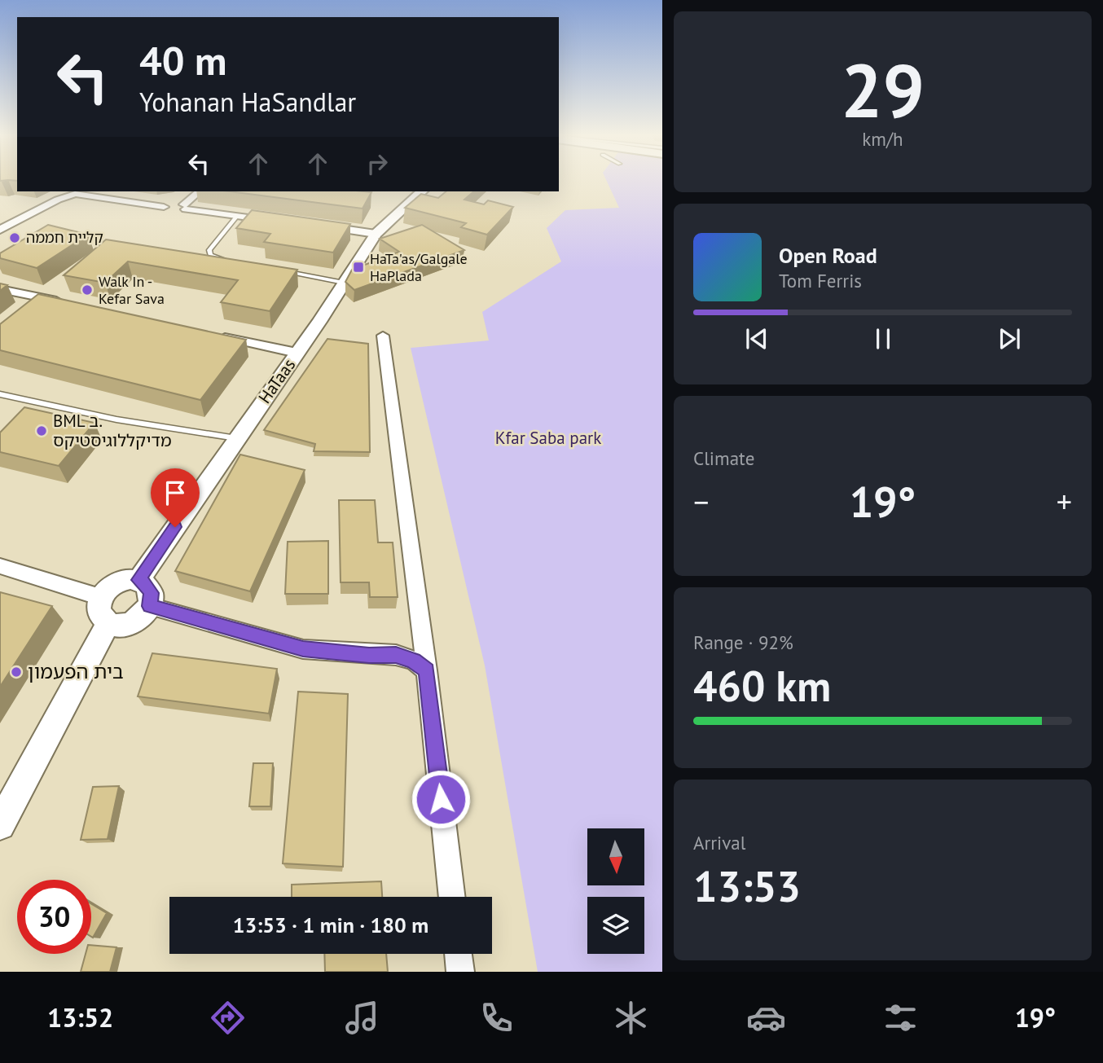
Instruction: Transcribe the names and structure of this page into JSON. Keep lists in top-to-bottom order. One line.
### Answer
{"streets":{"street":["HaTaas"]},"parks":["Kfar Saba park"],"places":{"other":["קליית חממה","Walk In - Kefar Sava","BML ב. מדיקללוגיסטיקס","בית הפעמון"],"transit":["HaTa'as/Galgale HaPlada"]},"north":"bottom","page":{"tile":[["29","km/h"],"Climate",["Range · 92%","460 km"],["Arrival","13:53"]],"turn":["40 m","Yohanan HaSandlar"],"song":["Open Road","Tom Ferris"],"heat":["−","19°","+"],"limit":"30","trip":"13:53 · 1 min · 180 m","tabs":["13:52","19°"]}}
